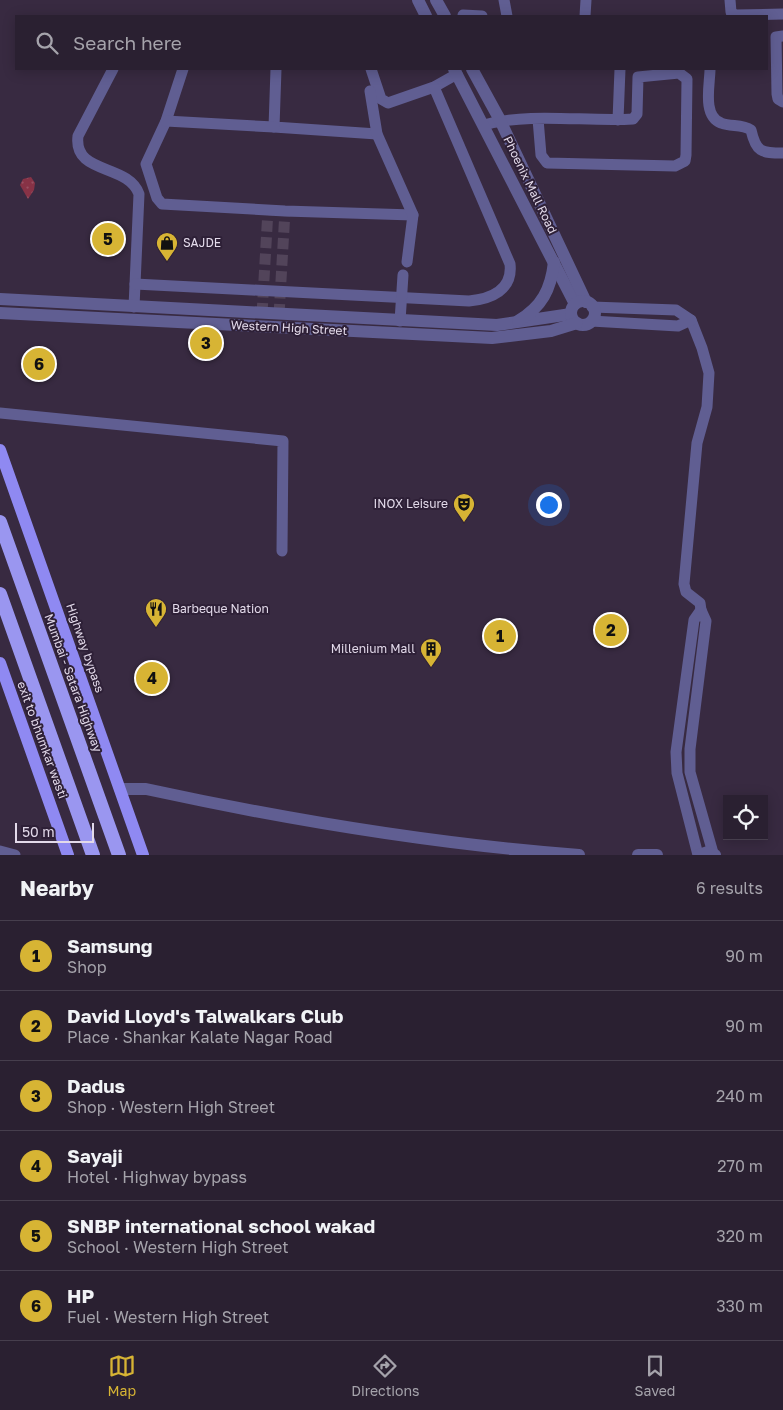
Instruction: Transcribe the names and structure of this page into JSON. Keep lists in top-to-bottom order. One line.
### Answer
{"streets":{"highway":["Mumbai - Satara Highway"],"main road":["Highway bypass","exit to bhumkar wasti"],"street":["Phoenix Mall Road","Western High Street"]},"crossings":[["Phoenix Mall Road","Western High Street"]],"places":{"shop":["SAJDE"],"theatre":["INOX Leisure"],"restaurant":["Barbeque Nation"],"building":["Millenium Mall"]},"scale_bar":"50 m","page":{"search":"Search here","pins":["5","3","6","2","1","4"],"scale":"50 m","heading":["Nearby","6 results"],"list":[{"mark":"1","name":"Samsung","note":"Shop","value":"90 m"},{"mark":"2","name":"David Lloyd's Talwalkars Club","note":"Place · Shankar Kalate Nagar Road","value":"90 m"},{"mark":"3","name":"Dadus","note":"Shop · Western High Street","value":"240 m"},{"mark":"4","name":"Sayaji","note":"Hotel · Highway bypass","value":"270 m"},{"mark":"5","name":"SNBP international school wakad","note":"School · Western High Street","value":"320 m"},{"mark":"6","name":"HP","note":"Fuel · Western High Street","value":"330 m"}],"nav":["Map","Directions","Saved"]}}
